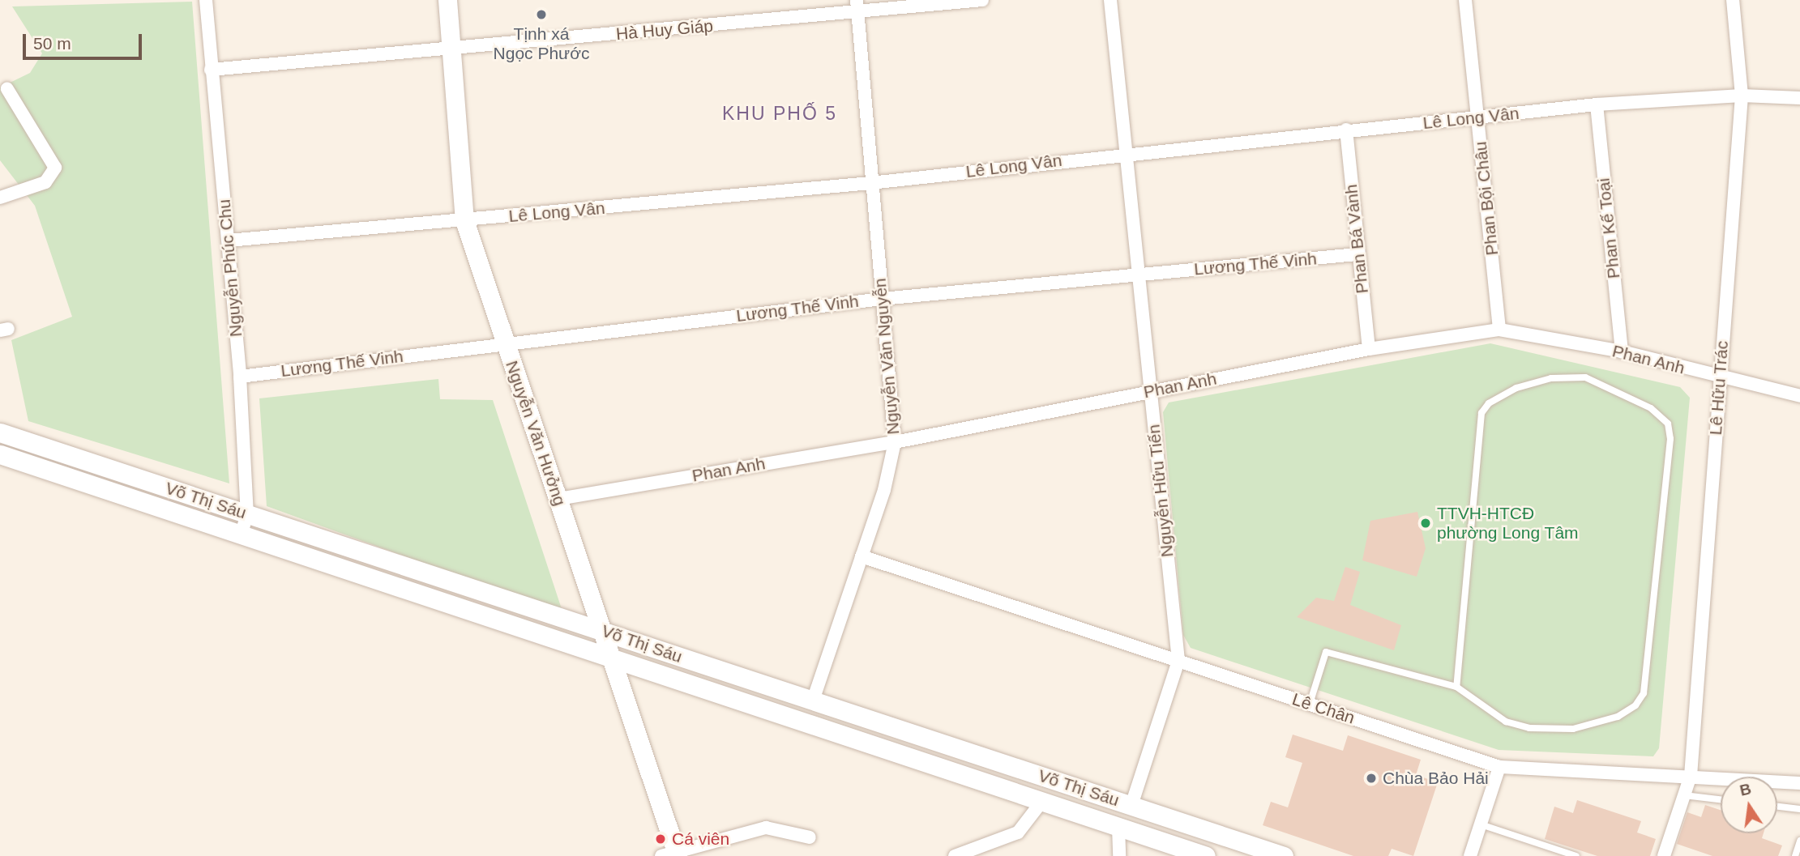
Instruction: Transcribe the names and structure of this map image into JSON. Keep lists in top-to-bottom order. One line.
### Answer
{"streets":{"main road":["Nguyễn Văn Hưởng","Võ Thị Sáu"],"street":["Hà Huy Giáp","Lê Long Vân","Phan Bội Châu","Phan Kế Toại","Phan Bá Vành","Lương Thế Vinh","Nguyễn Phúc Chu","Nguyễn Văn Nguyễn","Phan Anh","Lê Hữu Trác","Nguyễn Hữu Tiến","Lê Chân"]},"crossings":[["Hà Huy Giáp","Nguyễn Phúc Chu"],["Hà Huy Giáp","Nguyễn Văn Nguyễn"],["Hà Huy Giáp","Nguyễn Văn Hưởng"],["Lê Long Vân","Phan Bội Châu"],["Lê Long Vân","Phan Kế Toại"],["Lê Long Vân","Phan Bá Vành"],["Lê Long Vân","Nguyễn Phúc Chu"],["Lê Long Vân","Nguyễn Văn Nguyễn"],["Lê Long Vân","Lê Hữu Trác"],["Lê Long Vân","Nguyễn Văn Hưởng"],["Lê Long Vân","Nguyễn Hữu Tiến"],["Phan Bội Châu","Phan Anh"],["Phan Kế Toại","Phan Anh"],["Phan Bá Vành","Lương Thế Vinh"],["Phan Bá Vành","Phan Anh"],["Lương Thế Vinh","Nguyễn Phúc Chu"],["Lương Thế Vinh","Nguyễn Văn Nguyễn"],["Lương Thế Vinh","Nguyễn Văn Hưởng"],["Lương Thế Vinh","Nguyễn Hữu Tiến"],["Nguyễn Phúc Chu","Võ Thị Sáu"],["Nguyễn Văn Nguyễn","Phan Anh"],["Nguyễn Văn Nguyễn","Võ Thị Sáu"],["Nguyễn Văn Nguyễn","Lê Chân"],["Phan Anh","Lê Hữu Trác"],["Phan Anh","Nguyễn Văn Hưởng"],["Phan Anh","Nguyễn Hữu Tiến"],["Lê Hữu Trác","Lê Chân"],["Nguyễn Văn Hưởng","Võ Thị Sáu"],["Nguyễn Hữu Tiến","Võ Thị Sáu"],["Nguyễn Hữu Tiến","Lê Chân"]],"districts":["KHU PHỐ 5"],"places":["Tịnh xá Ngọc Phước","TTVH-HTCĐ phường Long Tâm","Chùa Bảo Hải","Cá viên"],"scale_bar":"50 m","north":"top"}
